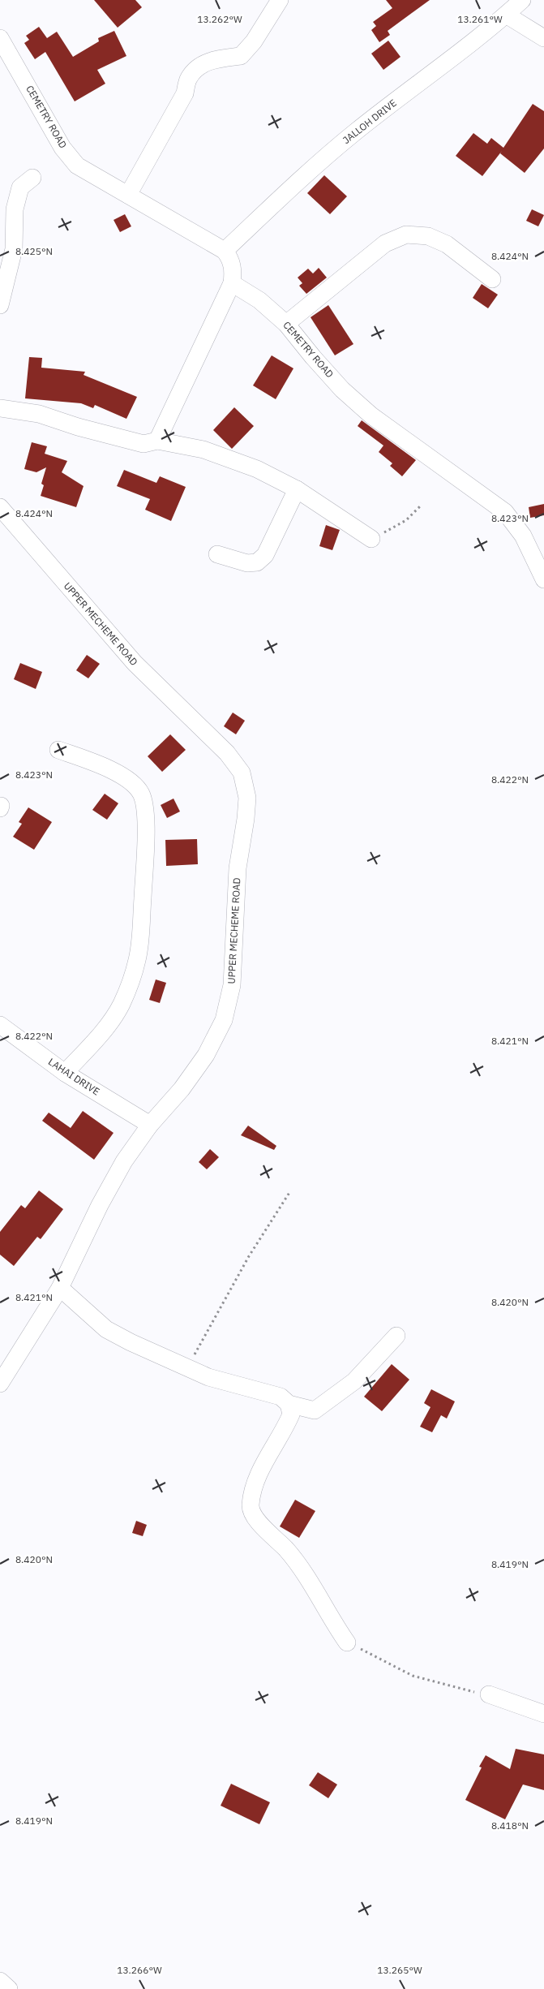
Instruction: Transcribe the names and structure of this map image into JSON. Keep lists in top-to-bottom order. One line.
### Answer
{"streets":{"street":["CEMETRY ROAD","JALLOH DRIVE","UPPER MECHEME ROAD","LAHAI DRIVE"]},"crossings":[["CEMETRY ROAD","JALLOH DRIVE"],["UPPER MECHEME ROAD","LAHAI DRIVE"]],"coordinates":["13.262°W","13.261°W","8.425°N","8.424°N","8.423°N","8.422°N","8.421°N","8.420°N","8.419°N","8.418°N","13.266°W","13.265°W"]}
